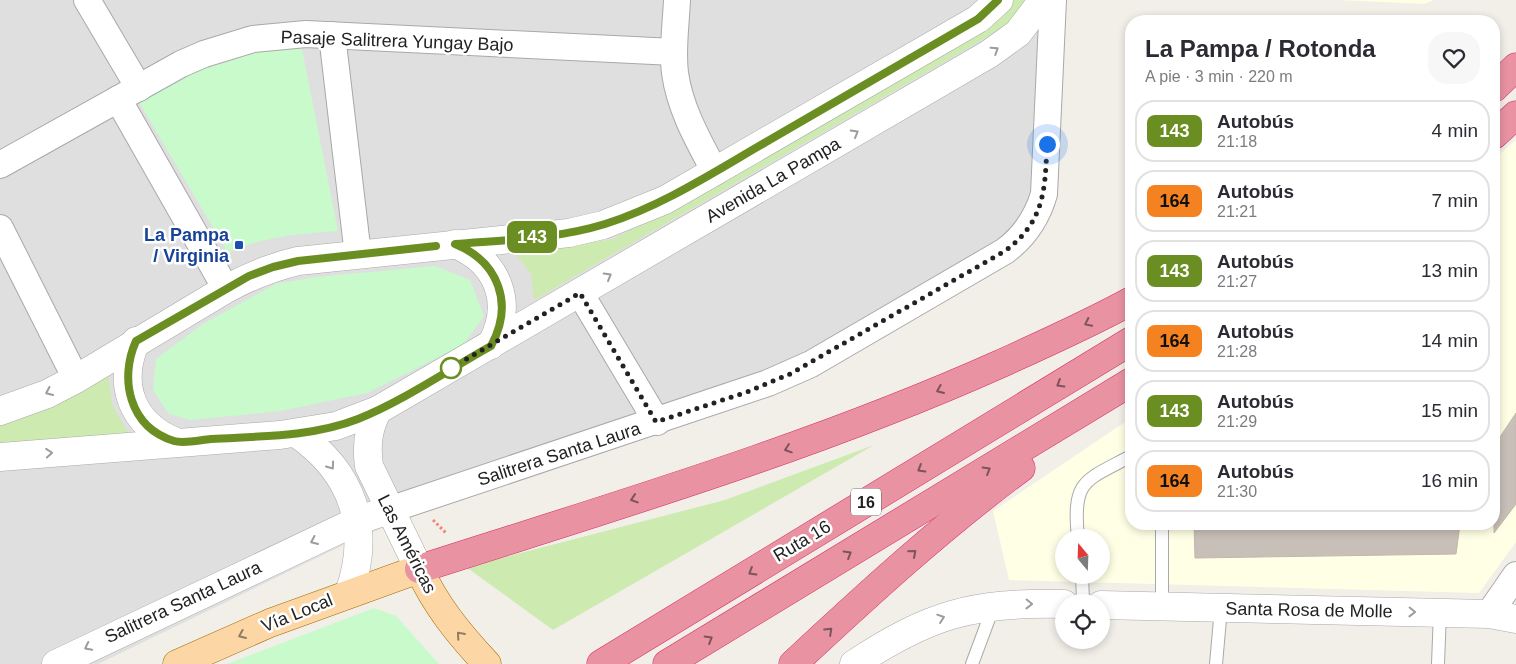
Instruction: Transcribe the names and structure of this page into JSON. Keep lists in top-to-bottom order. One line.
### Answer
{"streets":{"highway":["16","Ruta 16"],"main road":["Las Américas","Vía Local"],"street":["Pasaje Salitrera Yungay Bajo","Avenida La Pampa","Salitrera Santa Laura","Santa Rosa de Molle"]},"crossings":[["Avenida La Pampa","Las Américas"],["Salitrera Santa Laura","Las Américas"],["Las Américas","Vía Local"]],"one_way":["Santa Rosa de Molle","Vía Local"],"places":{"transit":["La Pampa / Virginia"]},"lines":["bus line 143"],"north":"top","page":{"on_map":"143","heading":["La Pampa / Rotonda","A pie · 3 min · 220 m"],"list":[{"mark":"143","name":"Autobús","note":"21:18","value":"4 min"},{"mark":"164","name":"Autobús","note":"21:21","value":"7 min"},{"mark":"143","name":"Autobús","note":"21:27","value":"13 min"},{"mark":"164","name":"Autobús","note":"21:28","value":"14 min"},{"mark":"143","name":"Autobús","note":"21:29","value":"15 min"},{"mark":"164","name":"Autobús","note":"21:30","value":"16 min"}]}}
